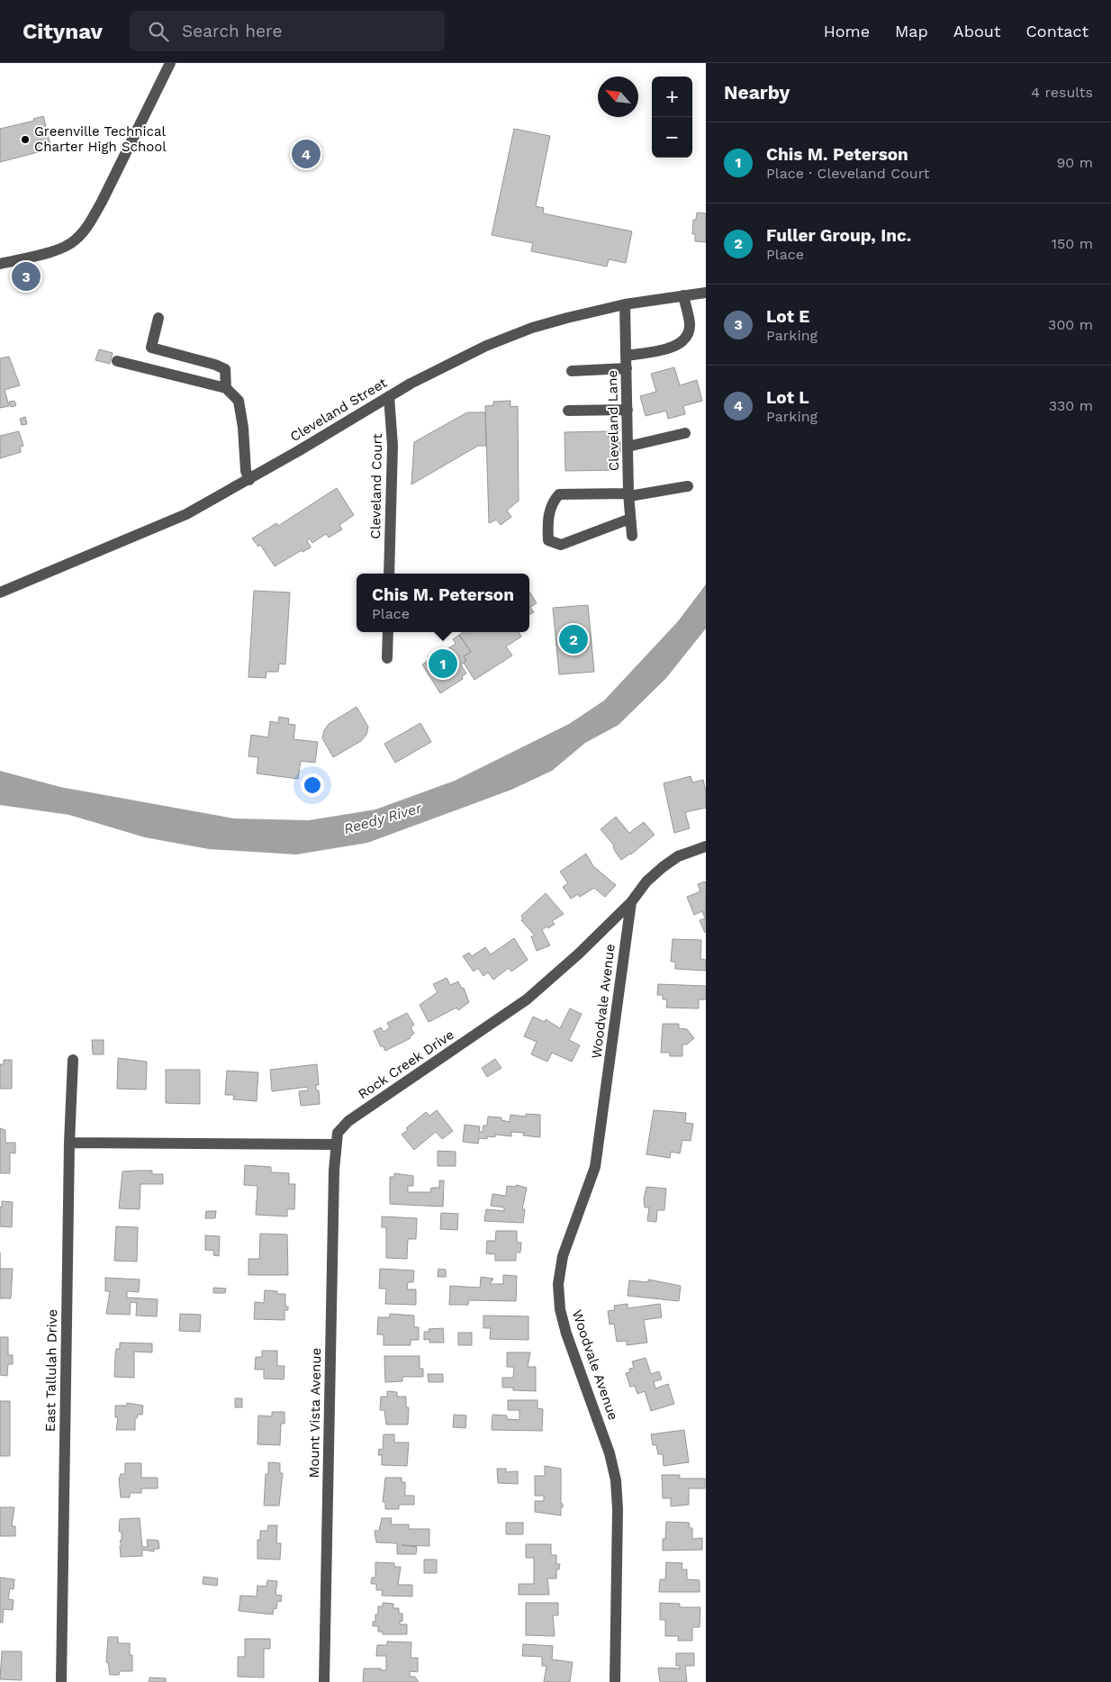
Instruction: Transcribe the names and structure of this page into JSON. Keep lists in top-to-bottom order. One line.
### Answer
{"streets":{"street":["Cleveland Street","Cleveland Lane","Cleveland Court","Woodvale Avenue","Rock Creek Drive","East Tallulah Drive","Mount Vista Avenue"]},"crossings":[["Cleveland Street","Cleveland Lane"],["Cleveland Street","Cleveland Court"],["Woodvale Avenue","Rock Creek Drive"],["Rock Creek Drive","Mount Vista Avenue"]],"water":["Reedy River"],"places":["Greenville Technical Charter High School"],"north":"top left","page":{"header":"Citynav","search":"Search here","nav":["Home","Map","About","Contact"],"heading":["Nearby","4 results"],"map_buttons":["+","−"],"list":[{"mark":"1","name":"Chis M. Peterson","note":"Place · Cleveland Court","value":"90 m"},{"mark":"2","name":"Fuller Group, Inc.","note":"Place","value":"150 m"},{"mark":"3","name":"Lot E","note":"Parking","value":"300 m"},{"mark":"4","name":"Lot L","note":"Parking","value":"330 m"}],"pins":["4","3","2","1"],"popup":["Chis M. Peterson","Place"]}}
